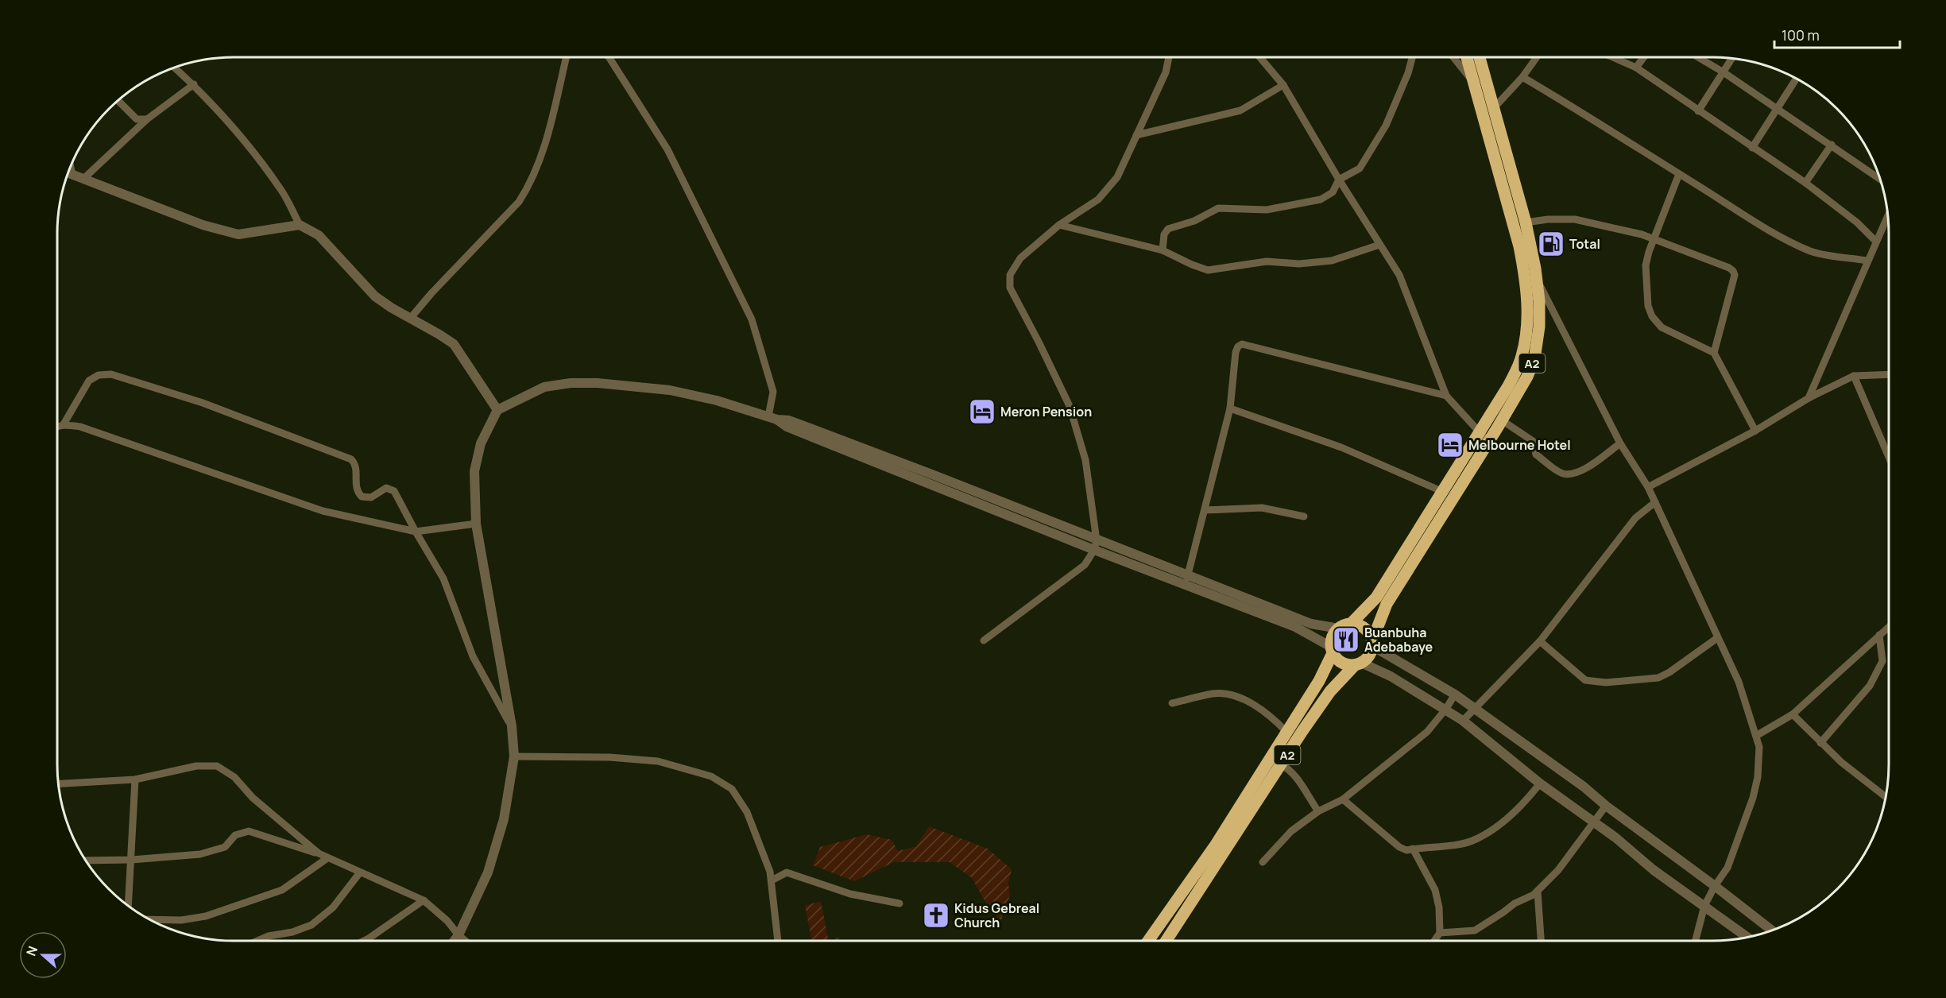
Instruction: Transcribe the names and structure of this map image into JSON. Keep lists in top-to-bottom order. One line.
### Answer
{"streets":{"highway":["A2"]},"places":{"fuel station":["Total"],"hotel":["Meron Pension","Melbourne Hotel"],"restaurant":["Buanbuha Adebabaye"],"church":["Kidus Gebreal Church"]},"scale_bar":"100 m","north":"left"}
